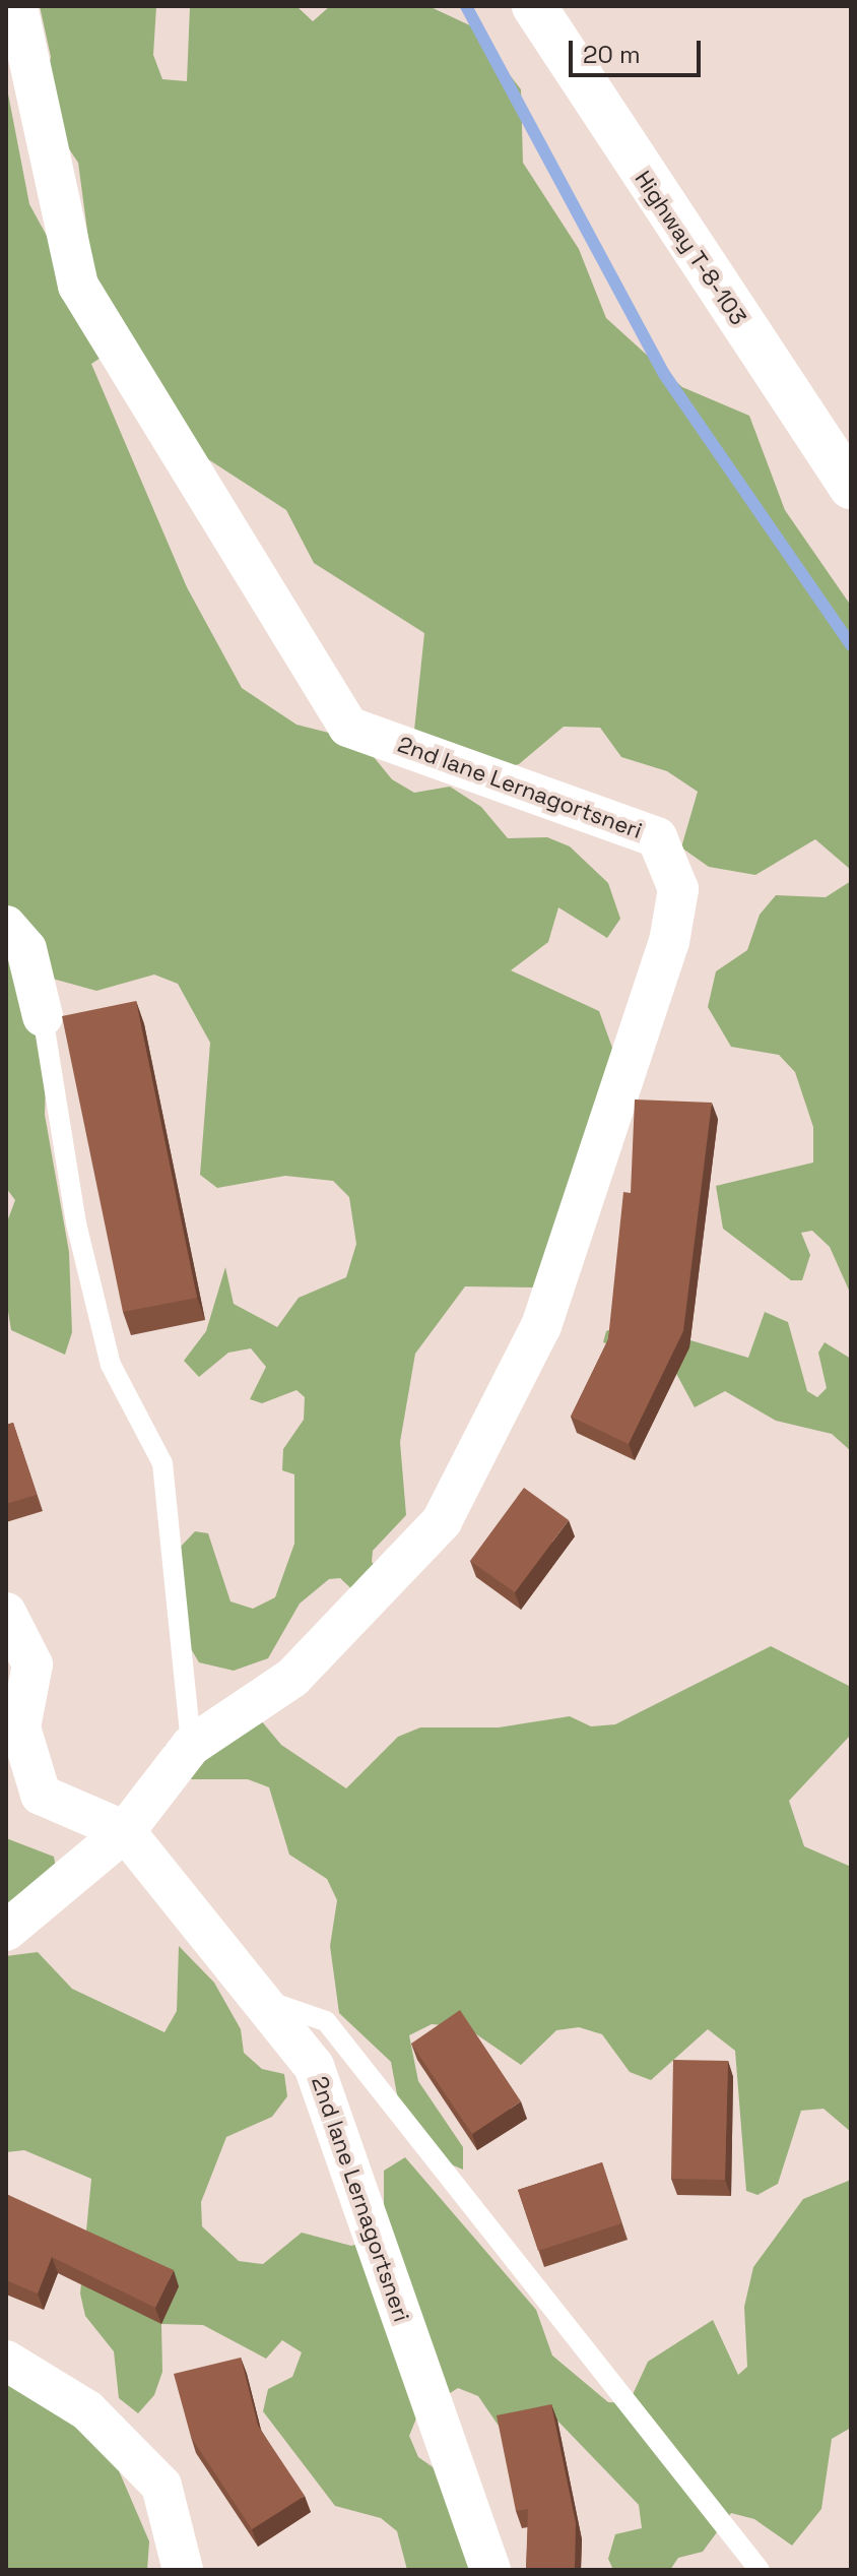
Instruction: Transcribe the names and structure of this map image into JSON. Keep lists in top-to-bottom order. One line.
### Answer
{"streets":{"street":["Highway T-8-103","2nd lane Lernagortsneri"]},"scale_bar":"20 m"}
